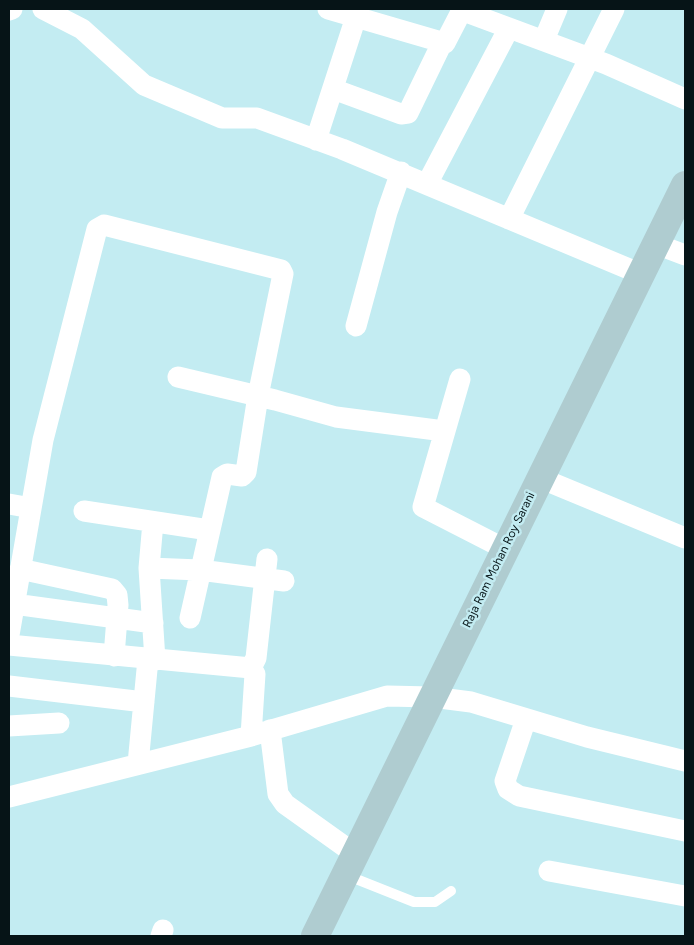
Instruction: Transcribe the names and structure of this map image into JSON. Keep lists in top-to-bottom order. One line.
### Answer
{"streets":{"street":["Raja Ram Mohan Roy Sarani"]}}
